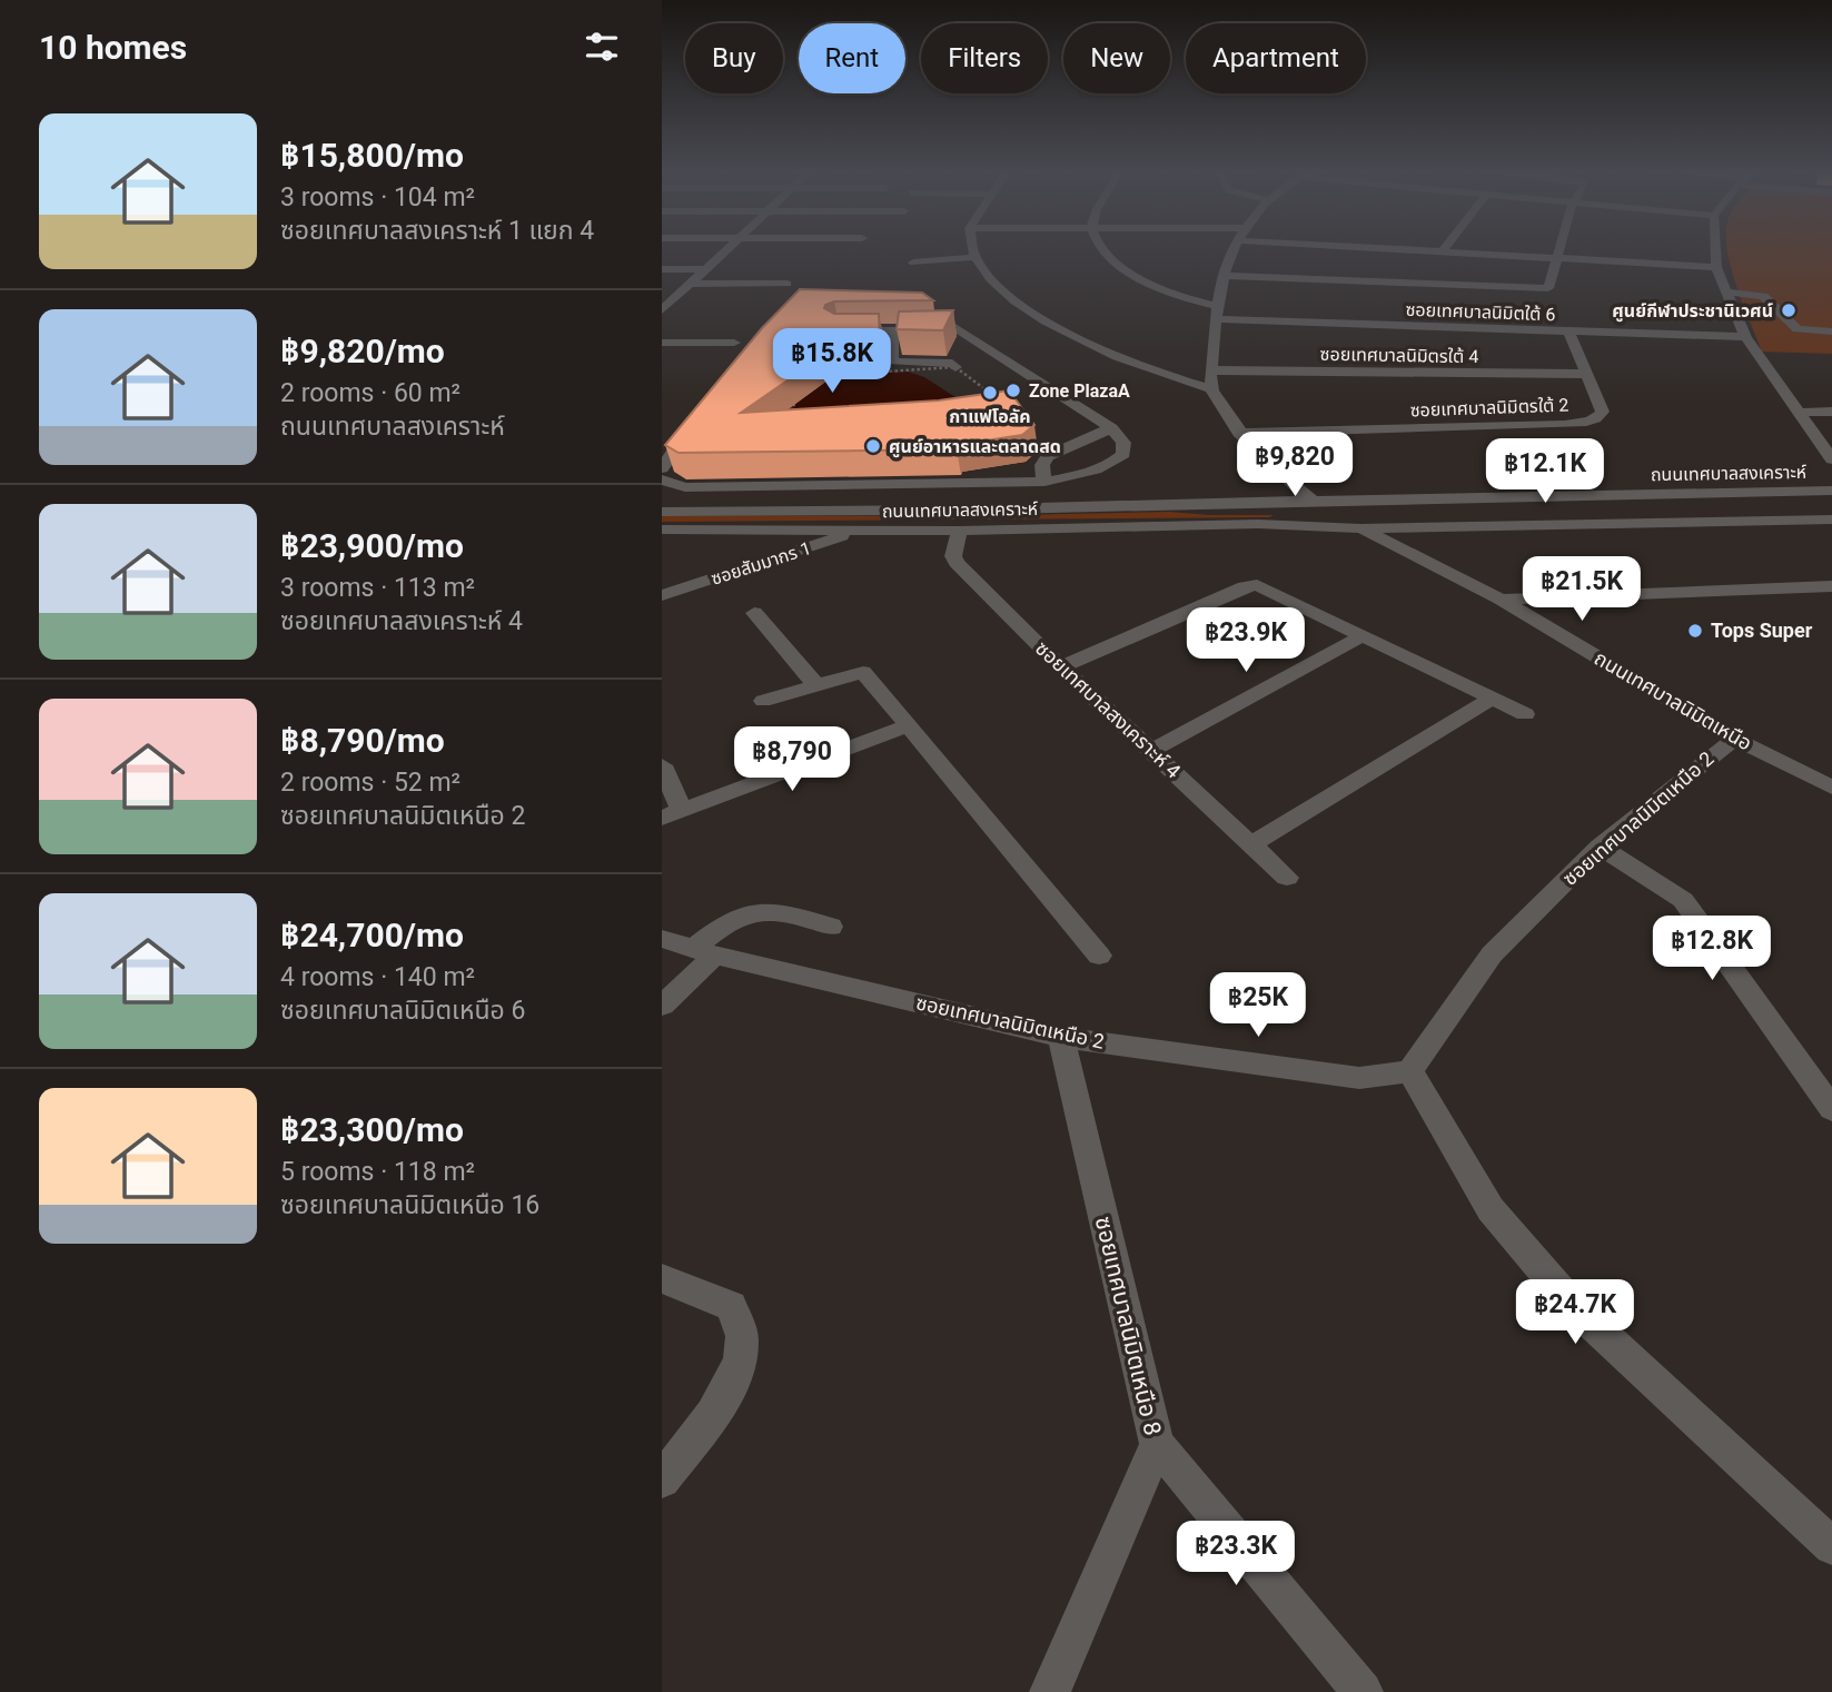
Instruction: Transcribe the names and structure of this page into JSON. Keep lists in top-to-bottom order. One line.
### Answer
{"streets":{"street":["ซอยเทศบาลนิมิตใต้ 6","ซอยเทศบาลนิมิตรใต้ 4","ซอยเทศบาลนิมิตรใต้ 2","ถนนเทศบาลสงเคราะห์","ซอยสัมมากร 1","ถนนเทศบาลนิมิตเหนือ","ซอยเทศบาลสงเคราะห์ 4","ซอยเทศบาลนิมิตเหนือ 2","ซอยเทศบาลนิมิตเหนือ 8"]},"crossings":[["ซอยเทศบาลนิมิตใต้ 6","ซอยเทศบาลนิมิตรใต้ 2"],["ซอยเทศบาลนิมิตรใต้ 4","ซอยเทศบาลนิมิตรใต้ 2"],["ถนนเทศบาลสงเคราะห์","ซอยสัมมากร 1"],["ถนนเทศบาลสงเคราะห์","ถนนเทศบาลนิมิตเหนือ"],["ถนนเทศบาลสงเคราะห์","ซอยเทศบาลสงเคราะห์ 4"],["ถนนเทศบาลนิมิตเหนือ","ซอยเทศบาลนิมิตเหนือ 2"],["ซอยเทศบาลนิมิตเหนือ 2","ซอยเทศบาลนิมิตเหนือ 8"]],"places":["ศูนย์กีฬาประชานิเวศน์","Zone PlazaA","กาแฟโอลัค","ศูนย์อาหารและตลาดสด","Tops Super"],"page":{"heading":"10 homes","chip":["Buy","Rent","Filters","New","Apartment"],"list":[{"name":"฿15,800/mo","note":"3 rooms · 104 m² · ซอยเทศบาลสงเคราะห์ 1 แยก 4"},{"name":"฿9,820/mo","note":"2 rooms · 60 m² · ถนนเทศบาลสงเคราะห์"},{"name":"฿23,900/mo","note":"3 rooms · 113 m² · ซอยเทศบาลสงเคราะห์ 4"},{"name":"฿8,790/mo","note":"2 rooms · 52 m² · ซอยเทศบาลนิมิตเหนือ 2"},{"name":"฿24,700/mo","note":"4 rooms · 140 m² · ซอยเทศบาลนิมิตเหนือ 6"},{"name":"฿23,300/mo","note":"5 rooms · 118 m² · ซอยเทศบาลนิมิตเหนือ 16"}],"price":["฿15.8K","฿9,820","฿12.1K","฿21.5K","฿23.9K","฿8,790","฿12.8K","฿25K","฿24.7K","฿23.3K"]}}
